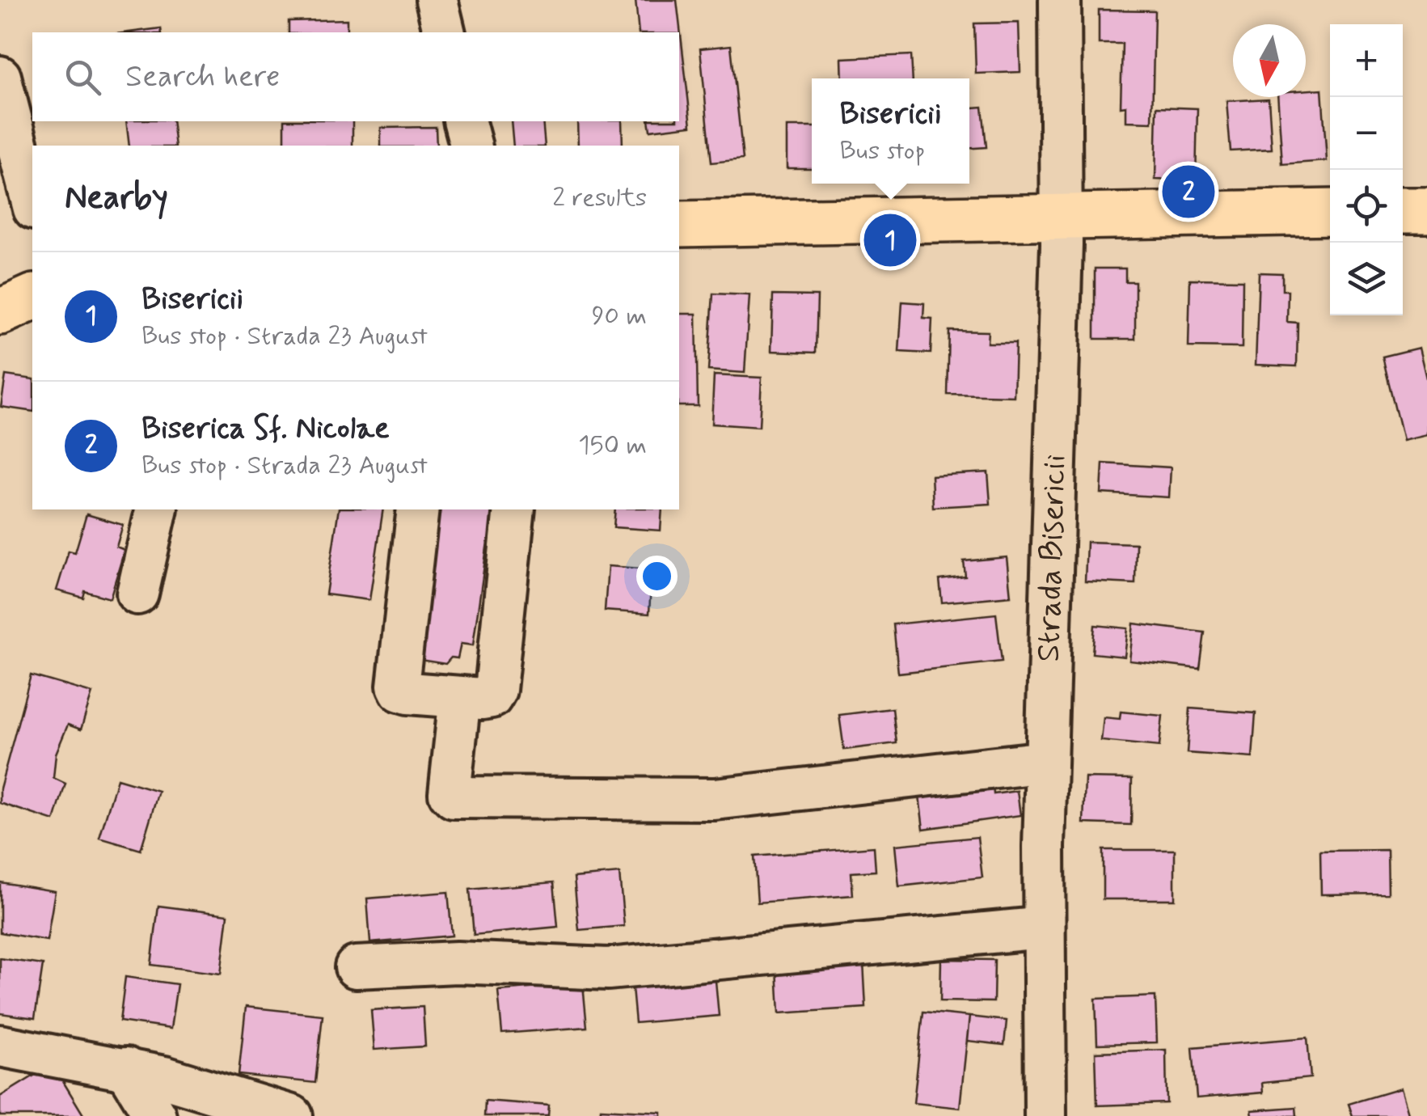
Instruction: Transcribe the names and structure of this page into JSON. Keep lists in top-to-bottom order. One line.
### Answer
{"streets":{"street":["Strada Bisericii"]},"north":"bottom","page":{"map_buttons":["+","−"],"search":"Search here","popup":["Bisericii","Bus stop"],"heading":["Nearby","2 results"],"pins":["2","1"],"list":[{"mark":"1","name":"Bisericii","note":"Bus stop · Strada 23 August","value":"90 m"},{"mark":"2","name":"Biserica Sf. Nicolae","note":"Bus stop · Strada 23 August","value":"150 m"}]}}
